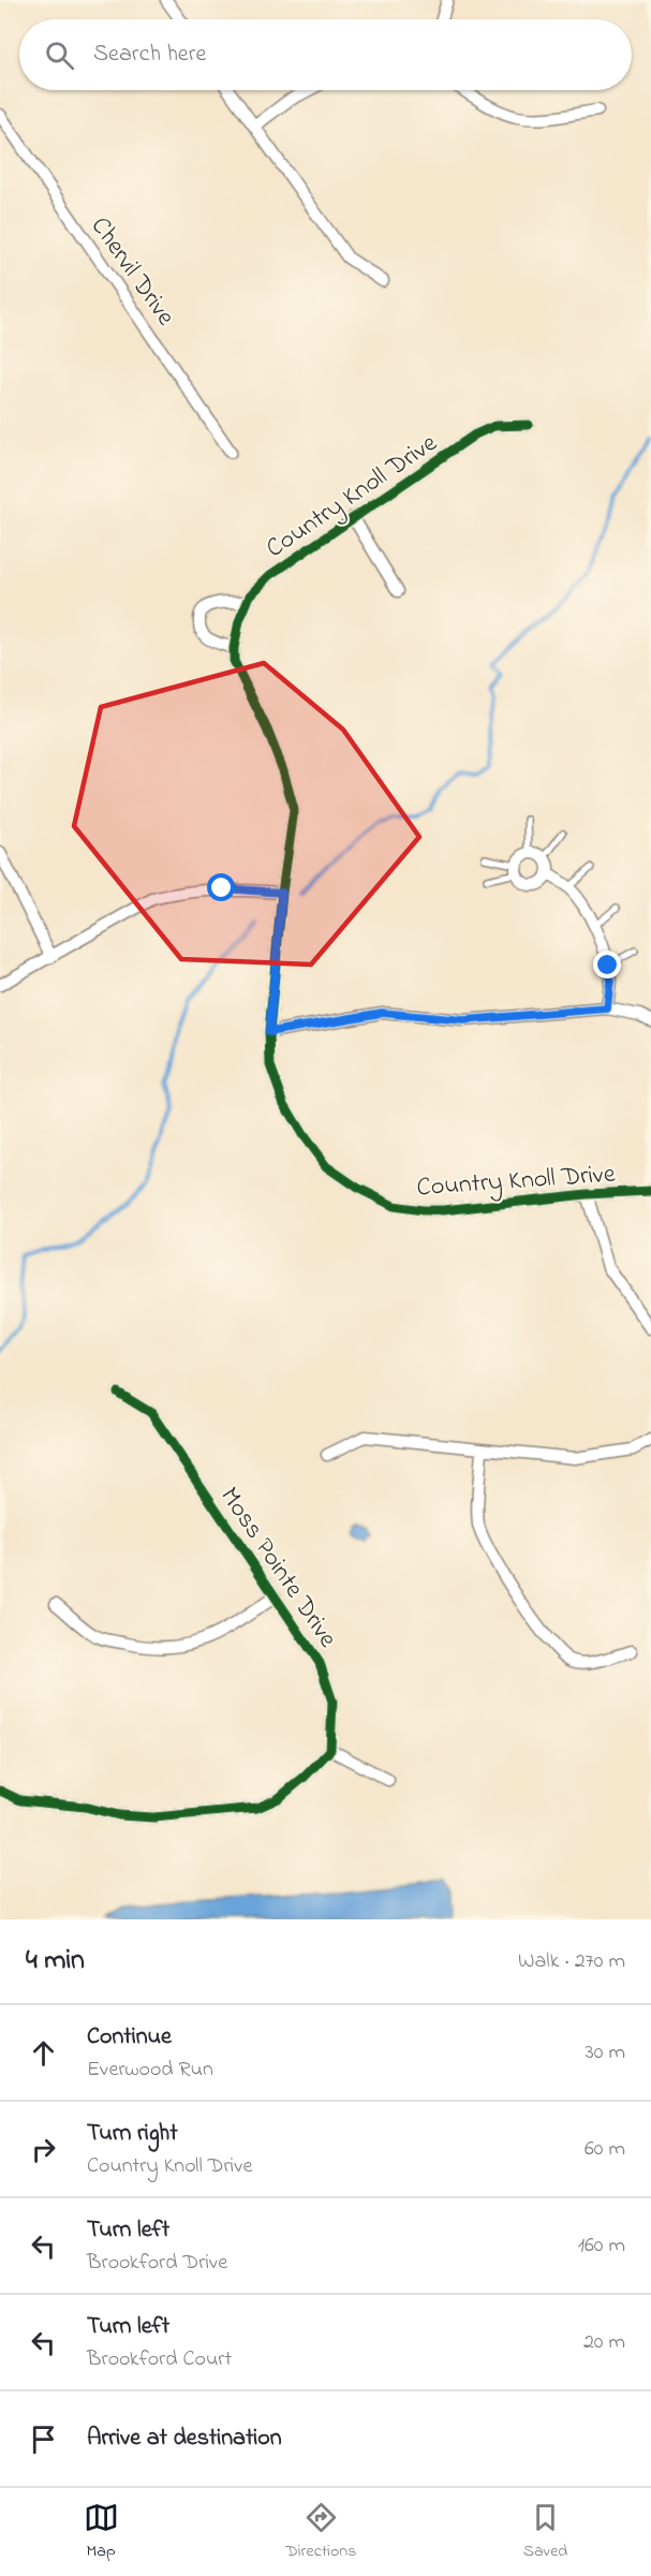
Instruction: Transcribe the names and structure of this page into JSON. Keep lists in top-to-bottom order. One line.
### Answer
{"streets":{"street":["Chervil Drive","Country Knoll Drive","Moss Pointe Drive"]},"page":{"search":"Search here","heading":["4 min","Walk · 270 m"],"list":[["Continue","Everwood Run","30 m"],["Turn right","Country Knoll Drive","60 m"],["Turn left","Brookford Drive","160 m"],["Turn left","Brookford Court","20 m"],"Arrive at destination"],"nav":["Map","Directions","Saved"]}}
